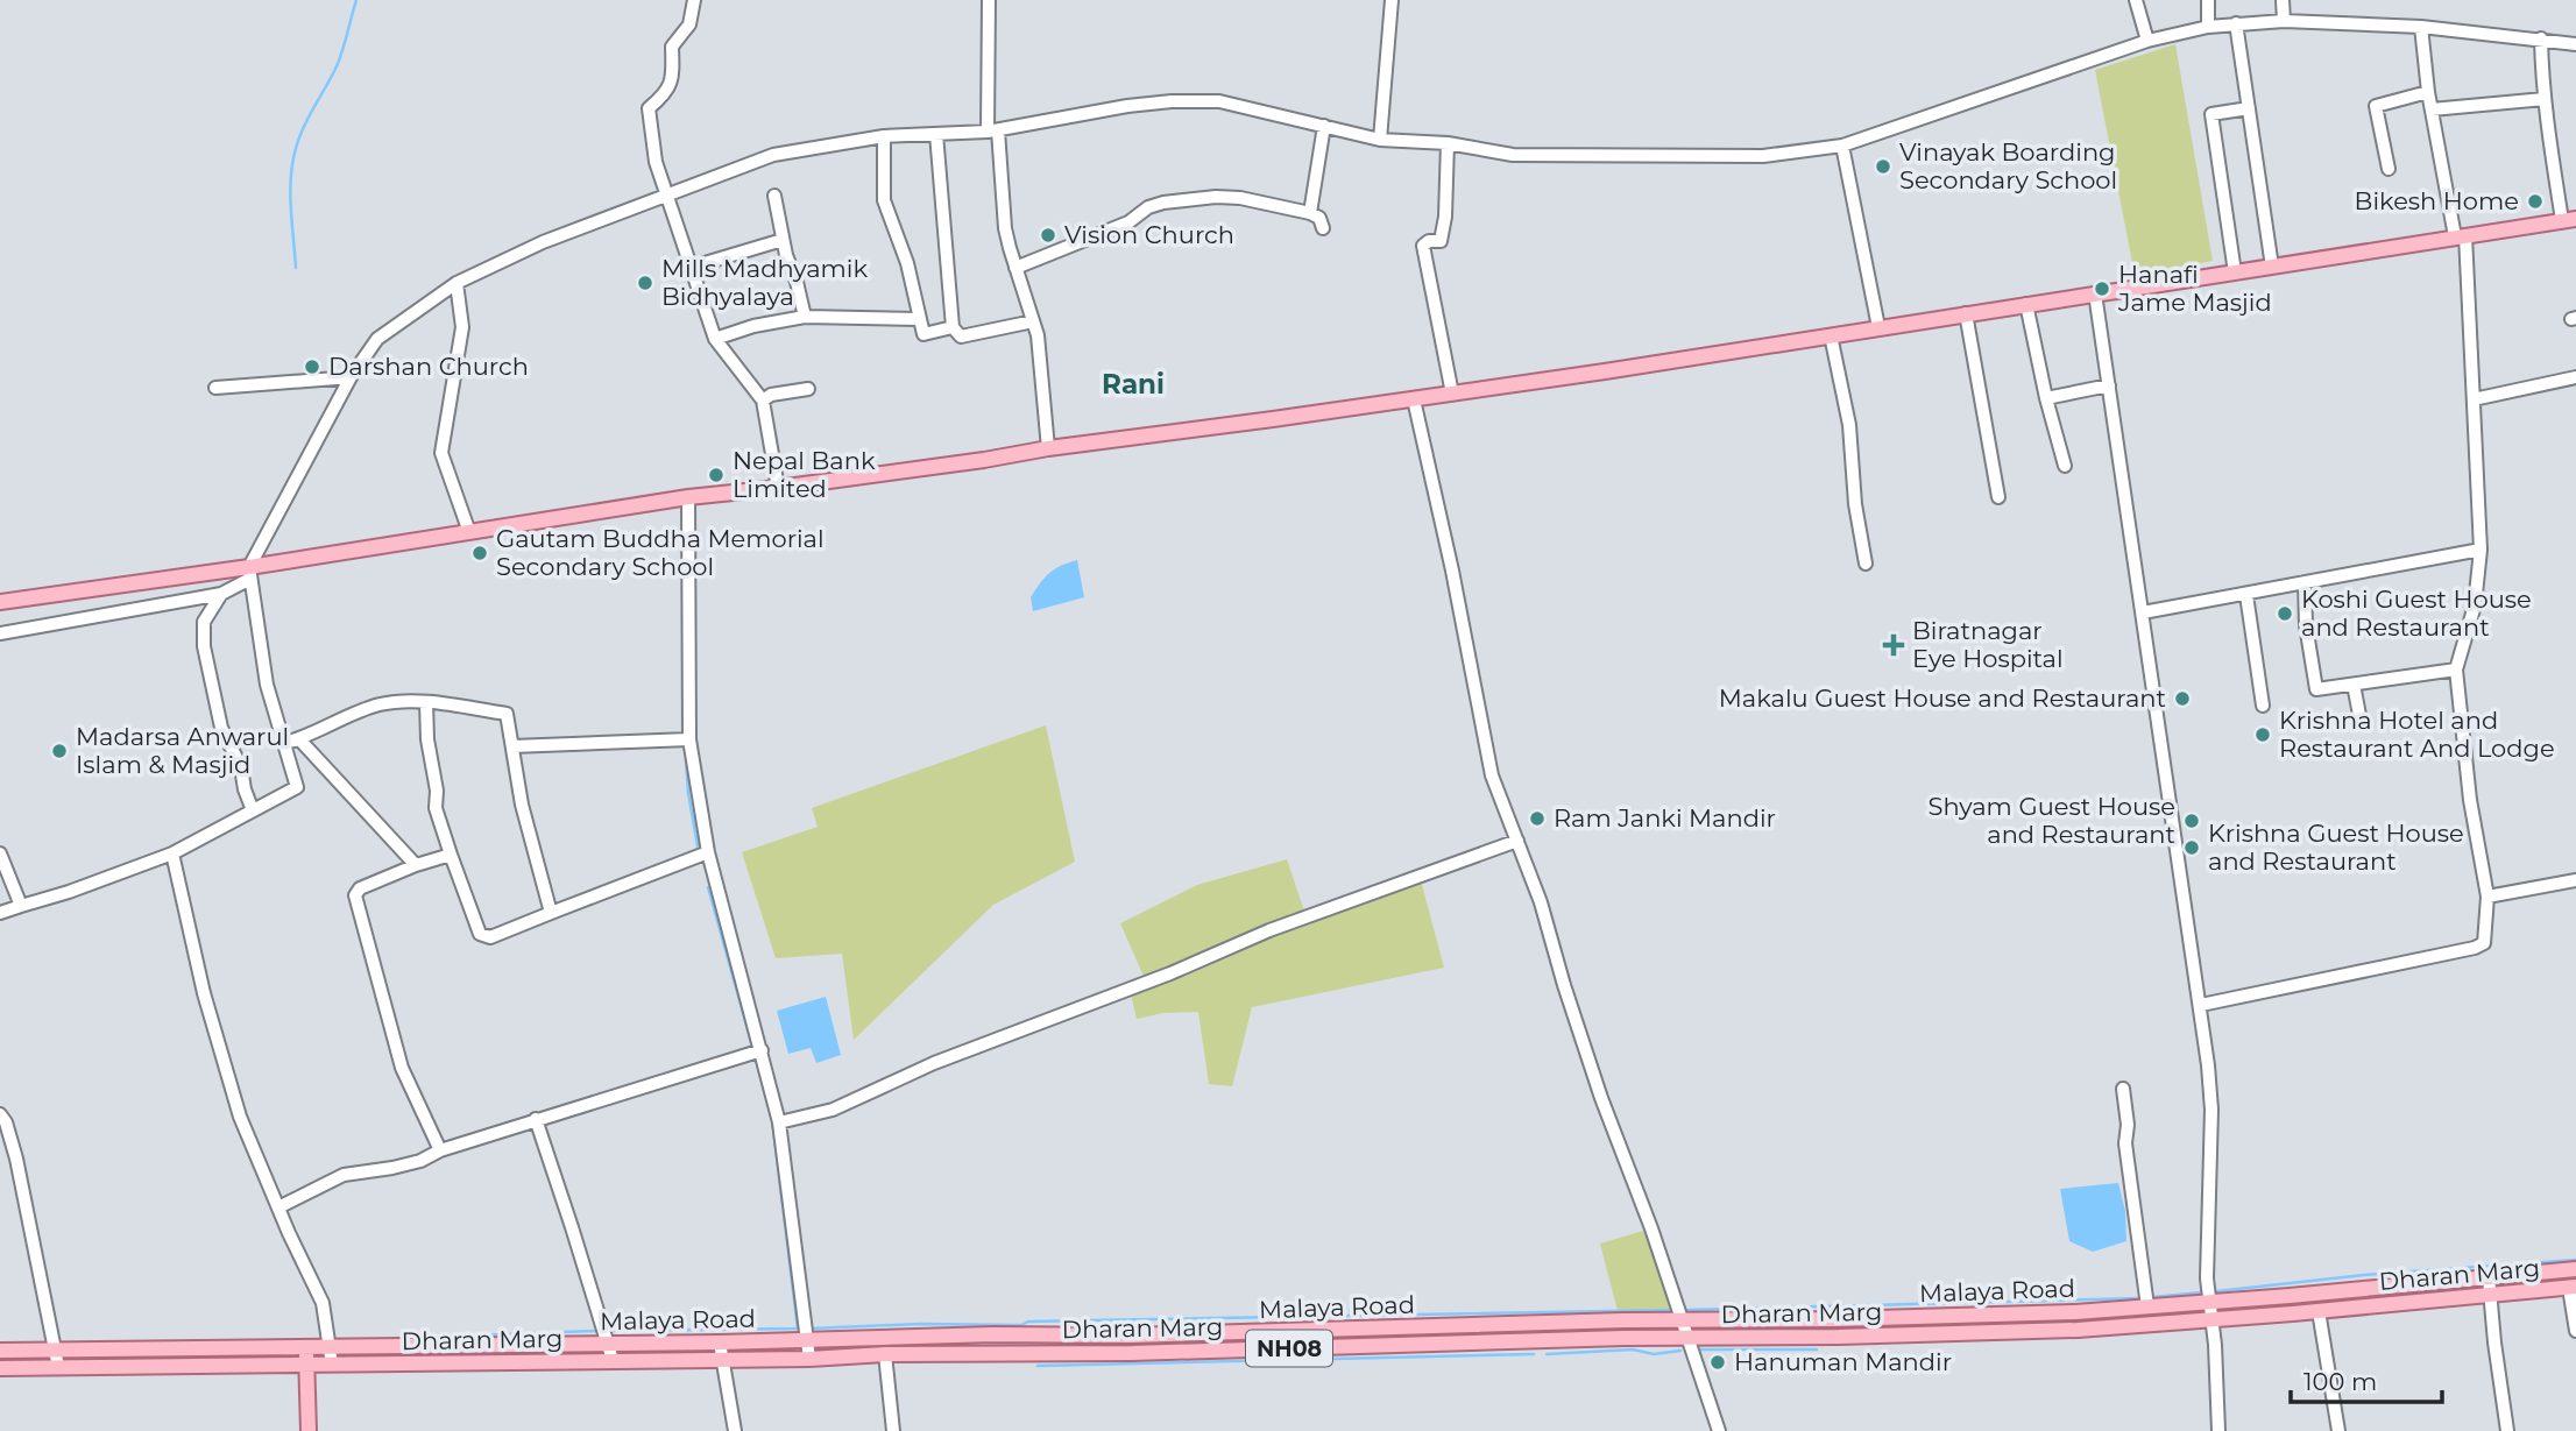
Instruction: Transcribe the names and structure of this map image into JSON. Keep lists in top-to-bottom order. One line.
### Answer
{"streets":{"main road":["Dharan Marg","Malaya Road","NH08"]},"districts":["Rani"],"places":{"other":["Vinayak Boarding Secondary School","Bikesh Home","Vision Church","Mills Madhyamik Bidhyalaya","Hanafi Jame Masjid","Darshan Church","Nepal Bank Limited","Gautam Buddha Memorial Secondary School","Koshi Guest House and Restaurant","Makalu Guest House and Restaurant","Krishna Hotel and Restaurant And Lodge","Madarsa Anwarul Islam & Masjid","Ram Janki Mandir","Shyam Guest House and Restaurant","Krishna Guest House and Restaurant","Hanuman Mandir"],"health":["Biratnagar Eye Hospital"]},"scale_bar":"100 m"}
